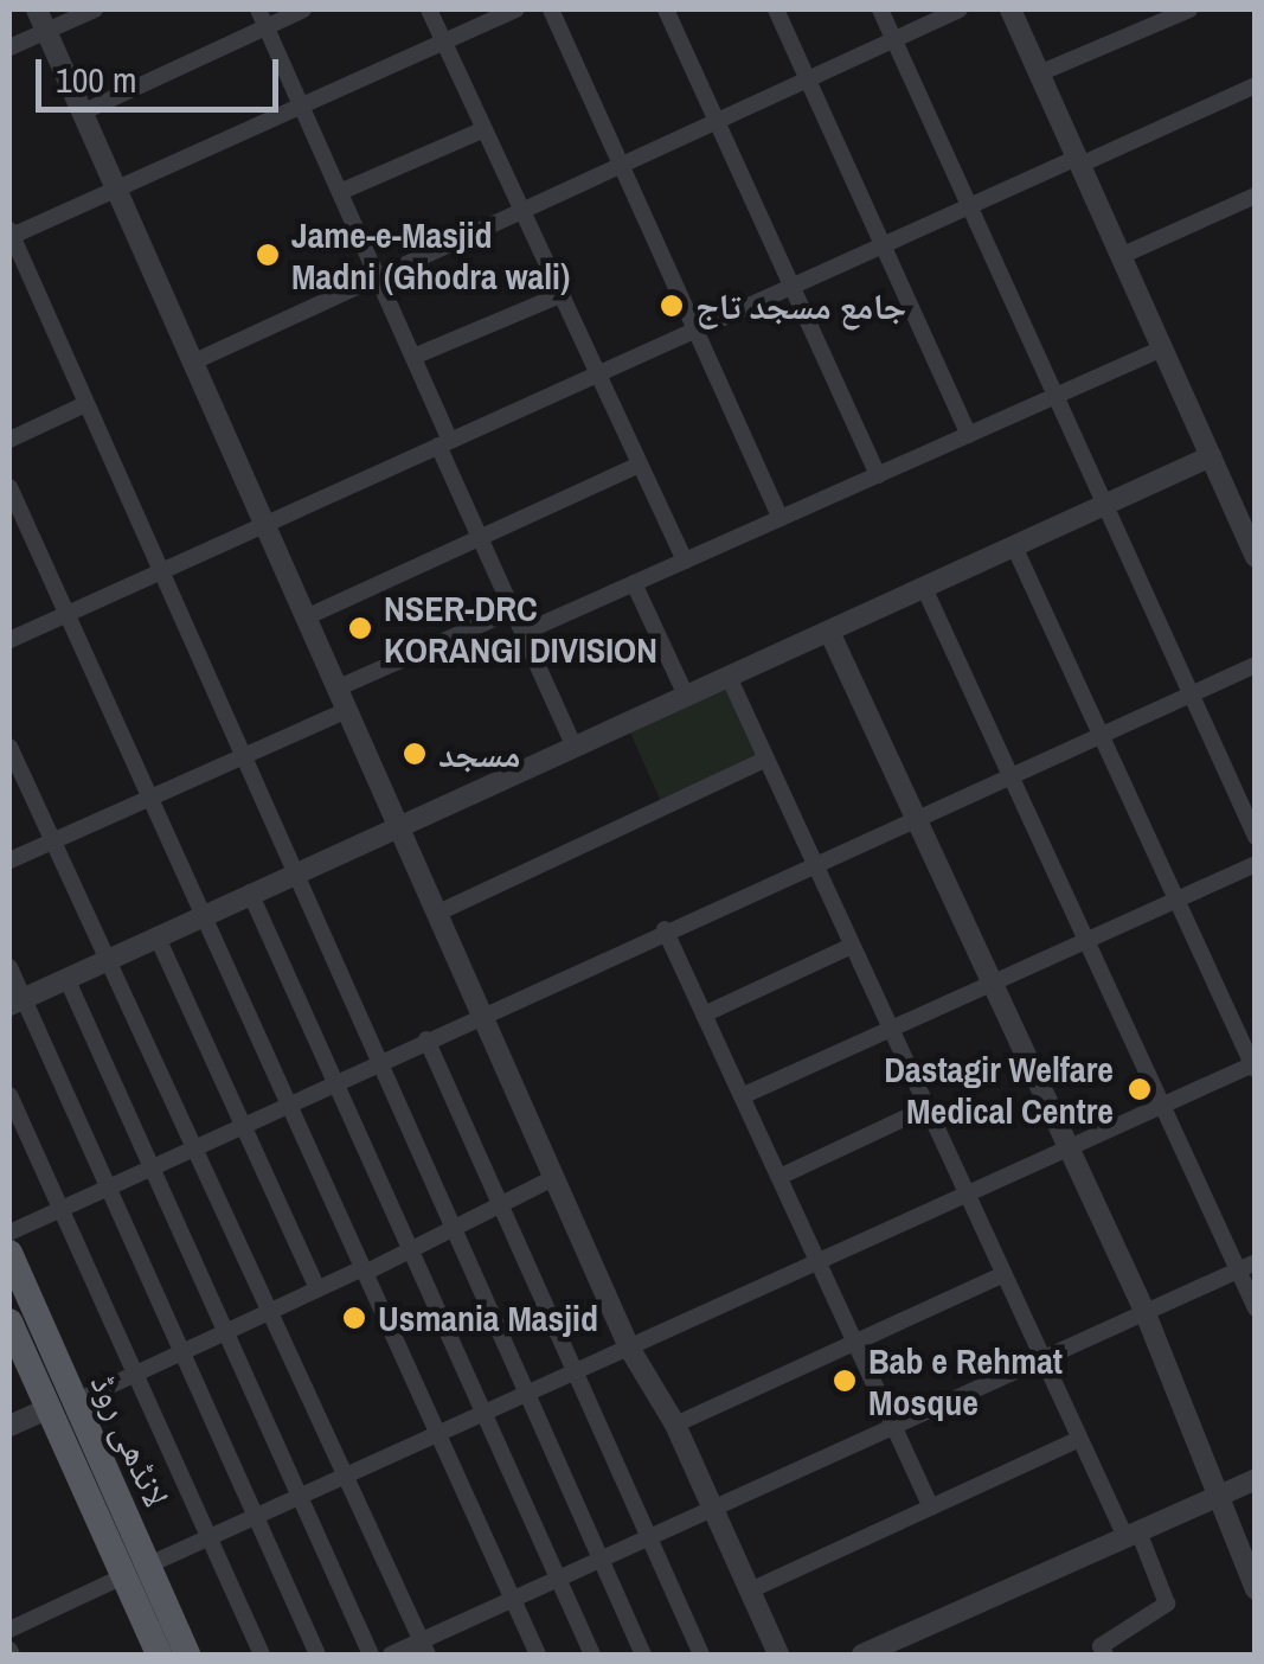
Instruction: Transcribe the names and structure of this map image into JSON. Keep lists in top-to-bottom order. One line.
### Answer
{"streets":{"main road":["لانڈھی روڈ"]},"places":["Jame-e-Masjid Madni (Ghodra wali)","جامع مسجد تاج","NSER-DRC KORANGI DIVISION","مسجد","Dastagir Welfare Medical Centre","Usmania Masjid","Bab e Rehmat Mosque"],"scale_bar":"100 m"}
